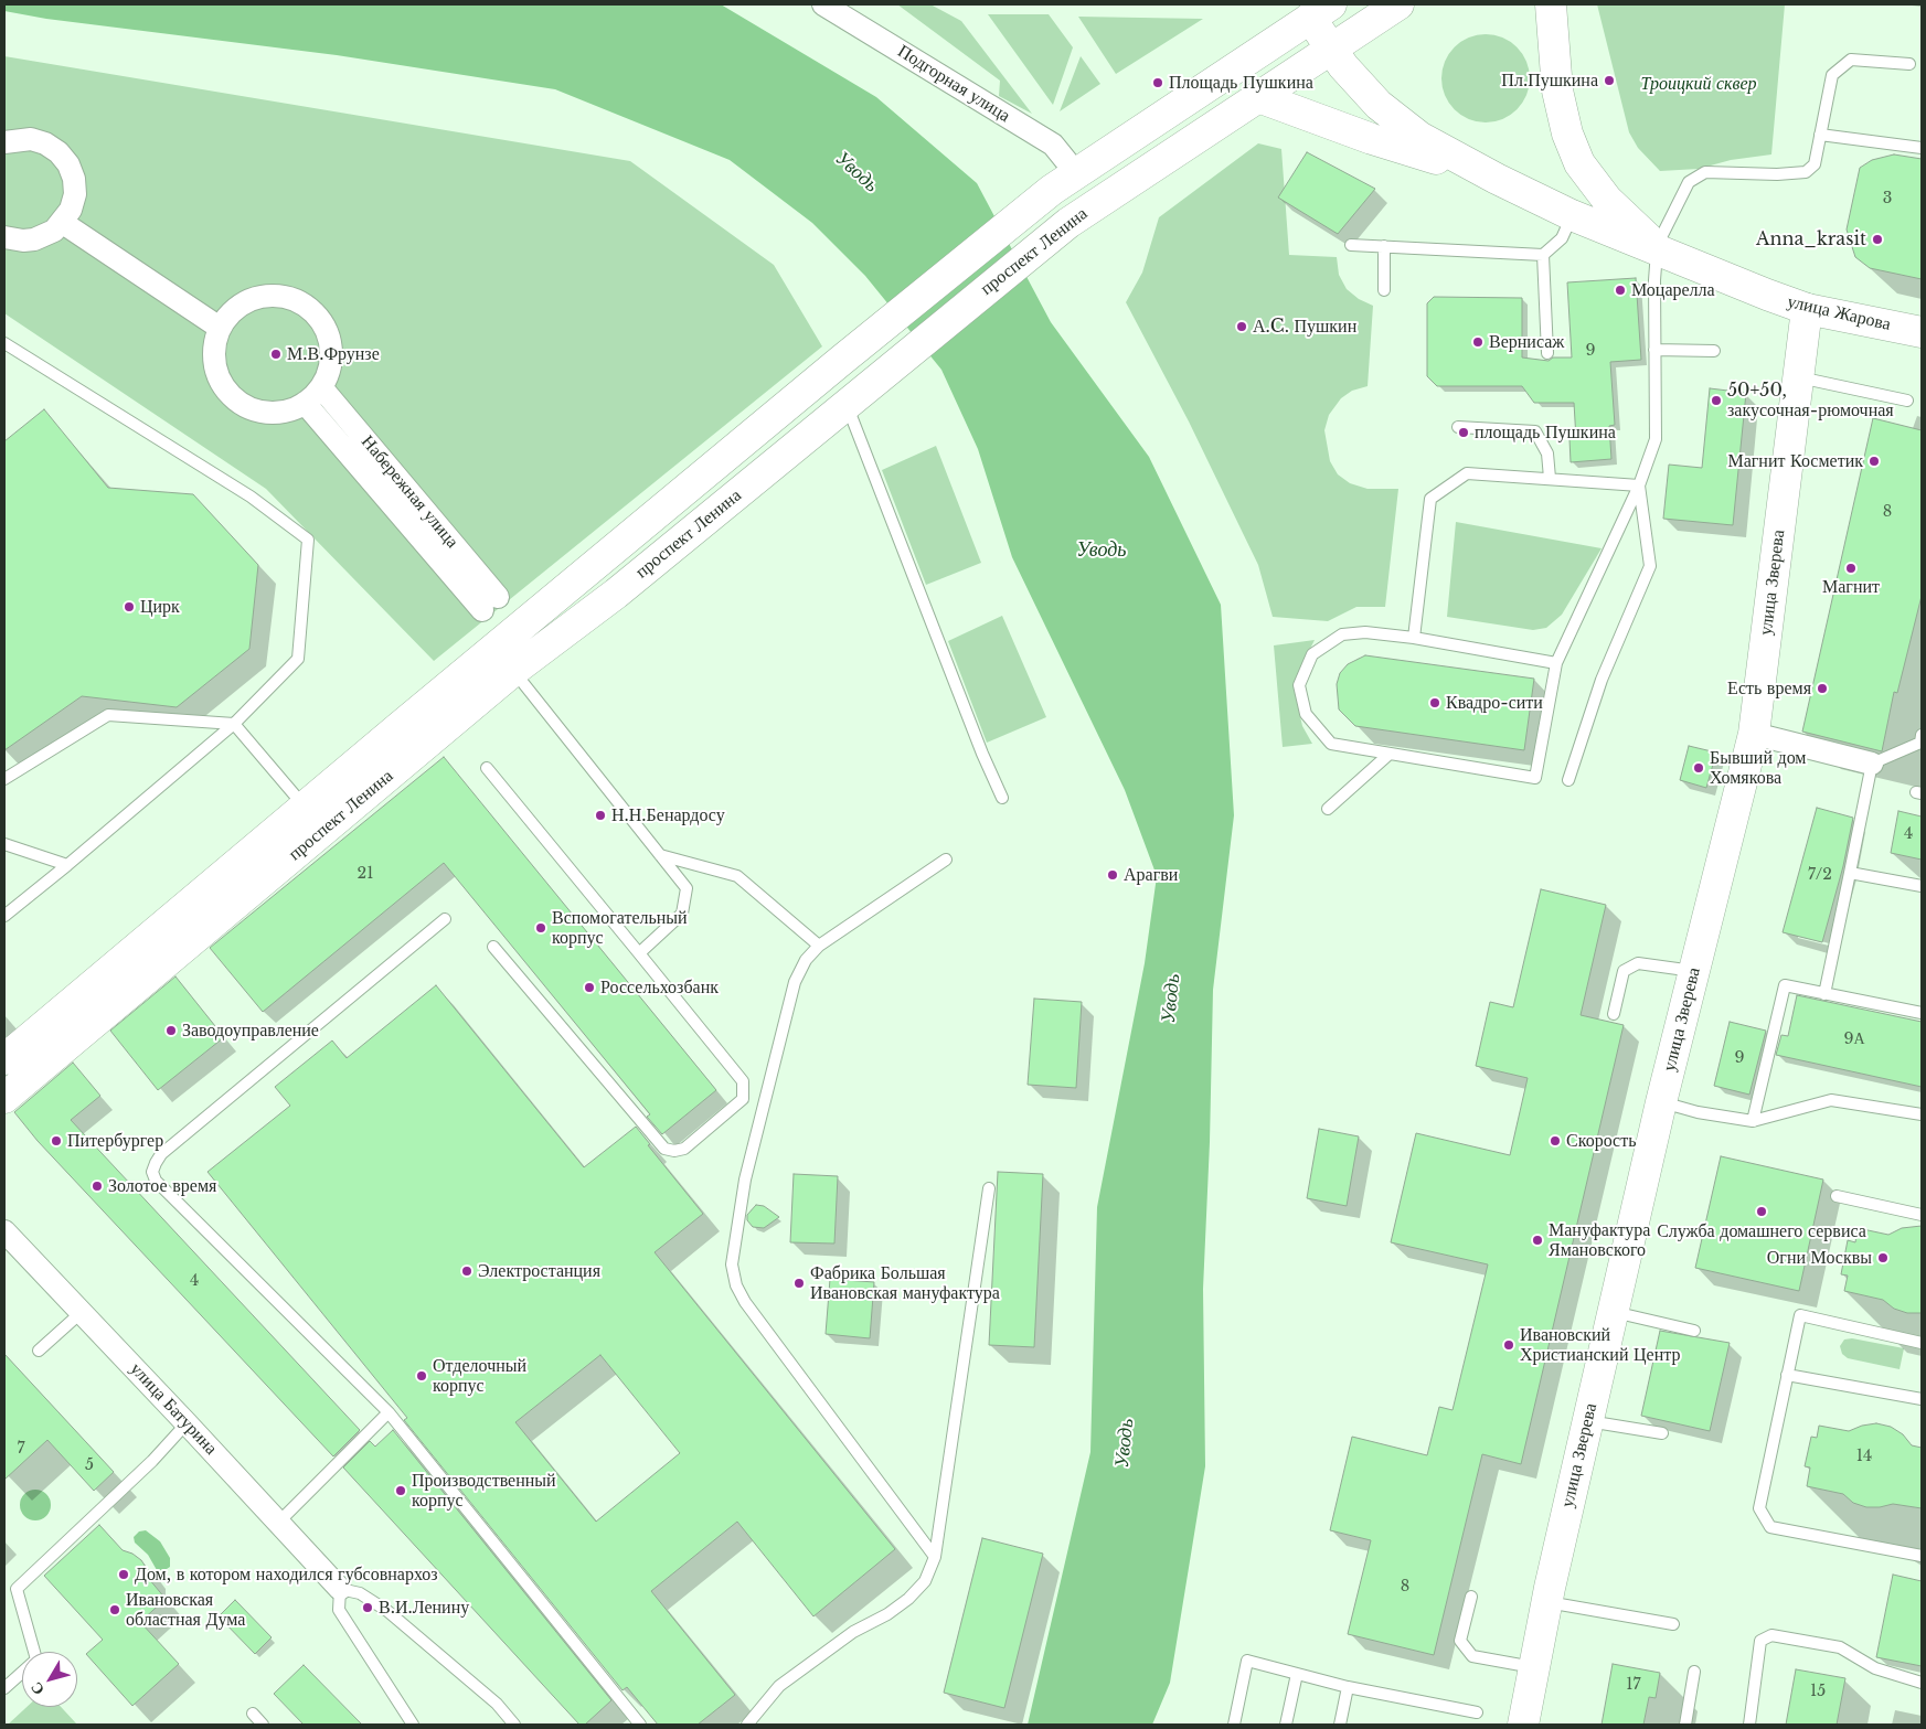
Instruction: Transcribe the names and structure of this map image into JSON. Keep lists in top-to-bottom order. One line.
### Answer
{"streets":{"main road":["проспект Ленина","улица Жарова","улица Зверева"],"street":["Подгорная улица","Набережная улица","улица Батурина"]},"crossings":[["Подгорная улица","проспект Ленина"],["улица Жарова","улица Зверева"]],"water":["Уводь"],"parks":["Троицкий сквер"],"places":["Пл.Пушкина","Площадь Пушкина","Anna_krasit","Моцарелла","А.C. Пушкин","Вернисаж","М.В.Фрунзе","50+50, закусочная-рюмочная","площадь Пушкина","Магнит Косметик","Магнит","Цирк","Есть время","Квадро-сити","Бывший дом Хомякова","Н.Н.Бенардосу","Арагви","Вспомогательный корпус","Россельхозбанк","Заводоуправление","Питербургер","Скорость","Золотое время","Служба домашнего сервиса","Мануфактура Ямановского","Огни Москвы","Электростанция","Фабрика Большая Ивановская мануфактура","Ивановский Христианский Центр","Отделочный корпус","Производственный корпус","Дом, в котором находился губсовнархоз","В.И.Ленину","Ивановская областная Дума"],"house_numbers":["3","9","8","4","21","7/2","9А","9","4","7","14","5","8","17","15"],"north":"bottom left"}
